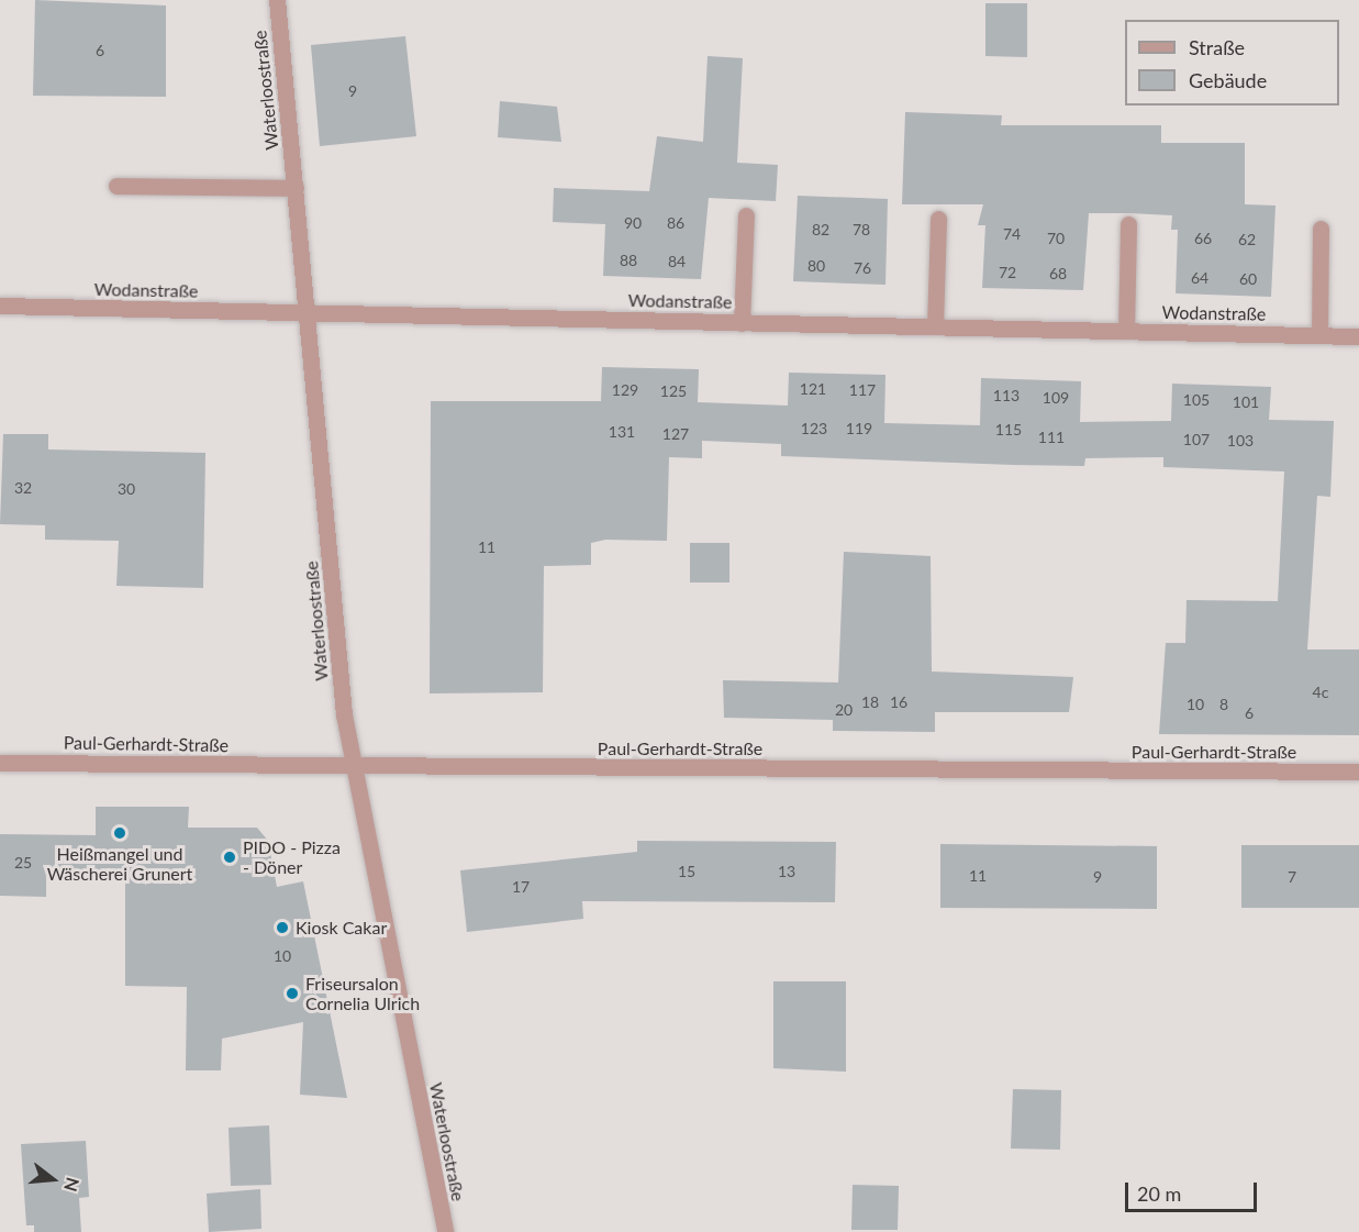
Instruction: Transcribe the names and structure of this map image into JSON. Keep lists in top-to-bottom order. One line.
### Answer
{"streets":{"street":["Waterloostraße","Wodanstraße","Paul-Gerhardt-Straße"]},"crossings":[["Waterloostraße","Wodanstraße"],["Waterloostraße","Paul-Gerhardt-Straße"]],"places":["Heißmangel und Wäscherei Grunert","PIDO - Pizza - Döner","Kiosk Cakar","Friseursalon Cornelia Ulrich"],"house_numbers":["6","9","90","86","82","78","74","70","66","62","88","84","80","76","72","68","64","60","121","129","117","125","113","109","105","101","123","119","115","131","127","111","107","103","32","30","11","4c","18","16","10","8","20","6","25","15","13","11","9","7","17","10"],"legend":["Straße","Gebäude"],"scale_bar":"20 m","north":"right"}
